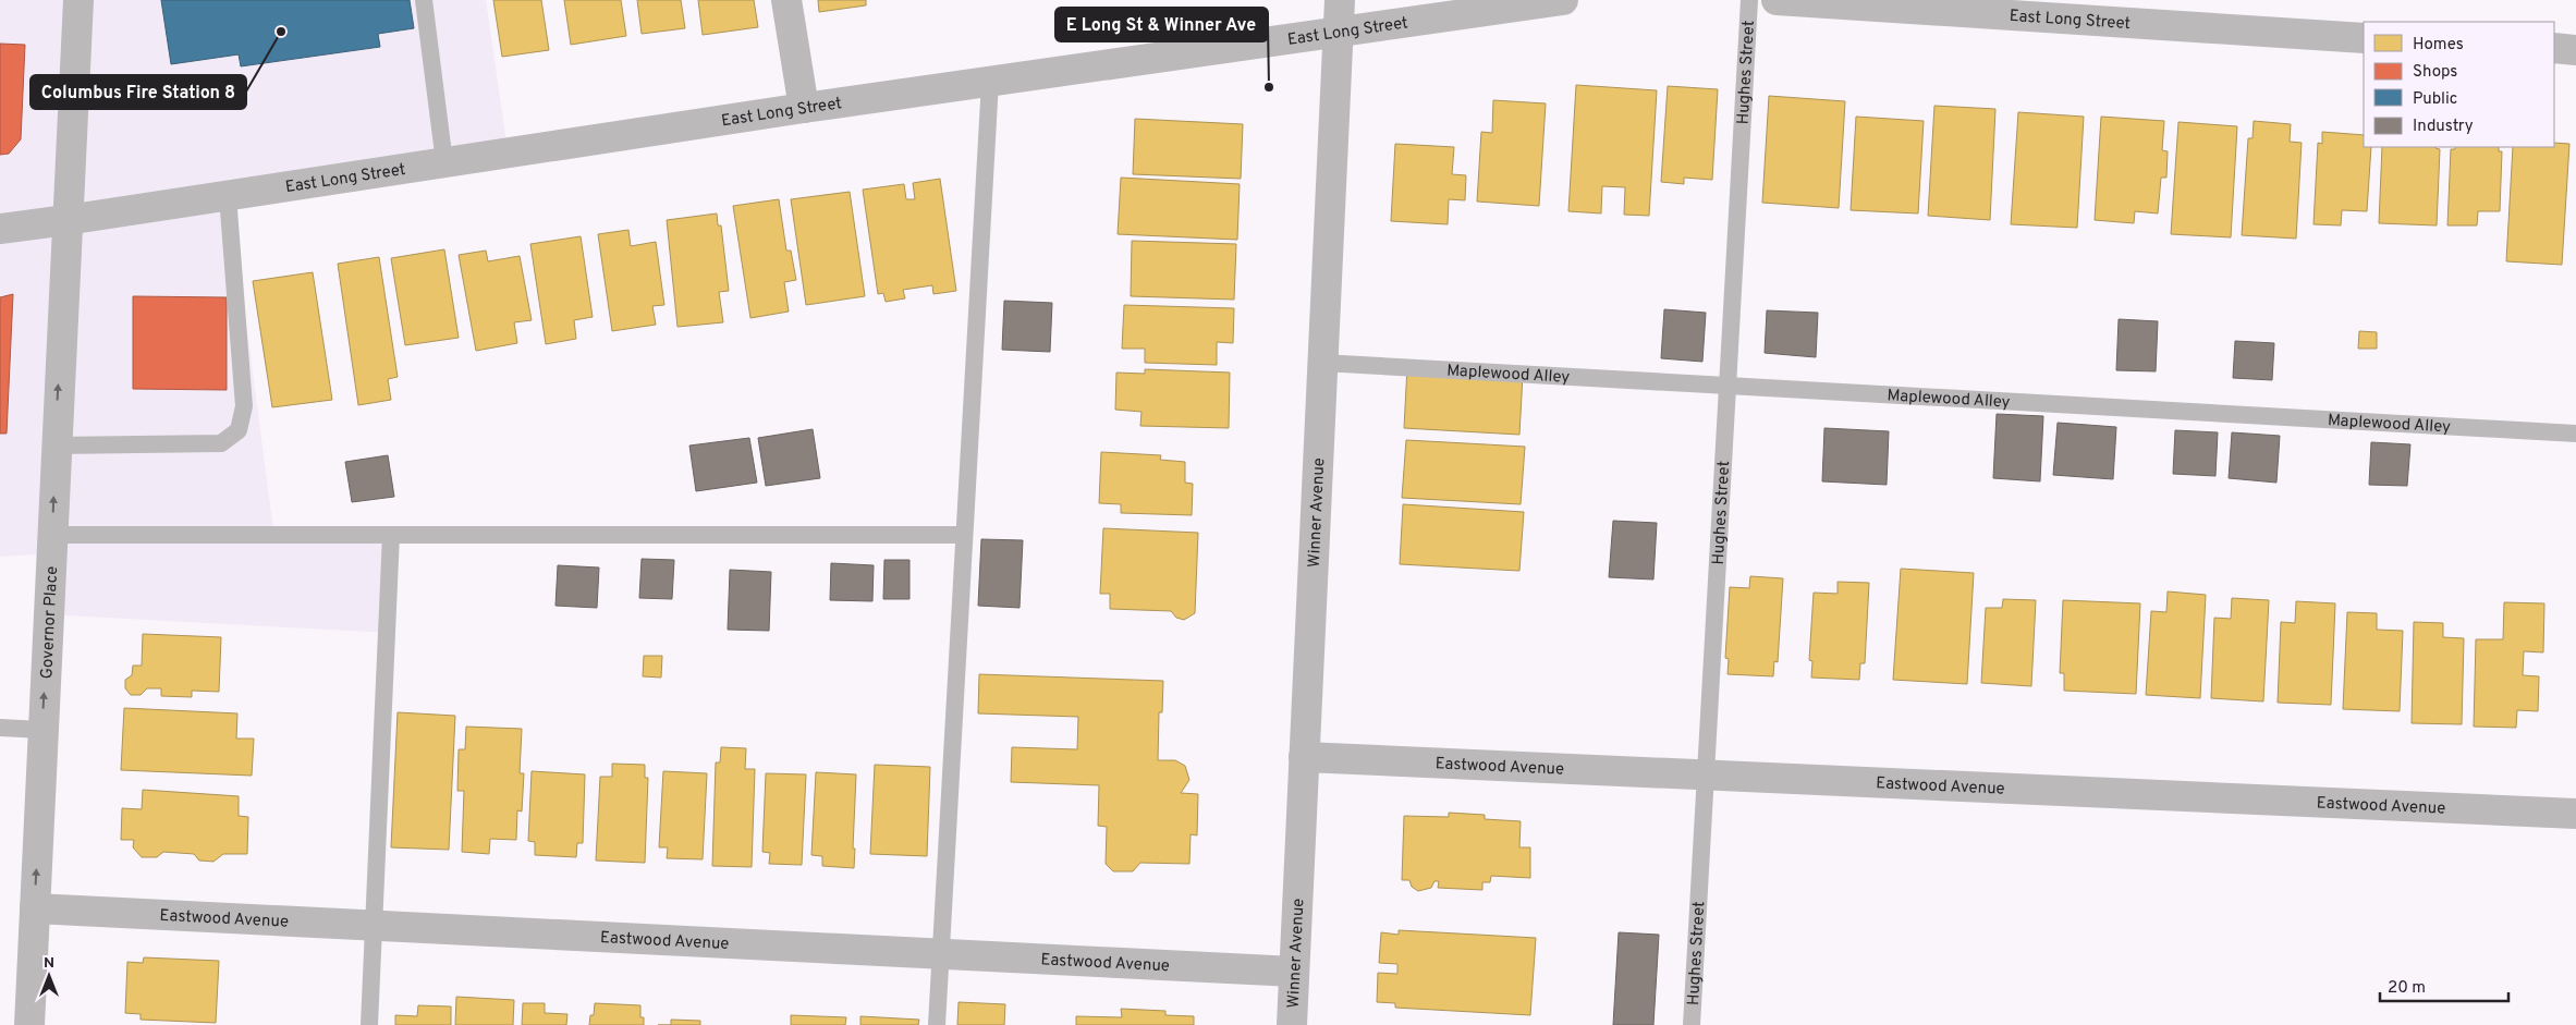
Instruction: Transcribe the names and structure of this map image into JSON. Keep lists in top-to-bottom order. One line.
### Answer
{"streets":{"street":["East Long Street","Winner Avenue","Governor Place","Eastwood Avenue"],"lane":["Hughes Street","Maplewood Alley"]},"crossings":[["East Long Street","Winner Avenue"],["East Long Street","Governor Place"],["Hughes Street","Maplewood Alley"],["Hughes Street","Eastwood Avenue"],["Maplewood Alley","Winner Avenue"],["Winner Avenue","Eastwood Avenue"],["Governor Place","Eastwood Avenue"]],"one_way":["Governor Place"],"places":["Columbus Fire Station 8","E Long St & Winner Ave"],"legend":["Homes","Shops","Public","Industry"],"scale_bar":"20 m","north":"top"}
